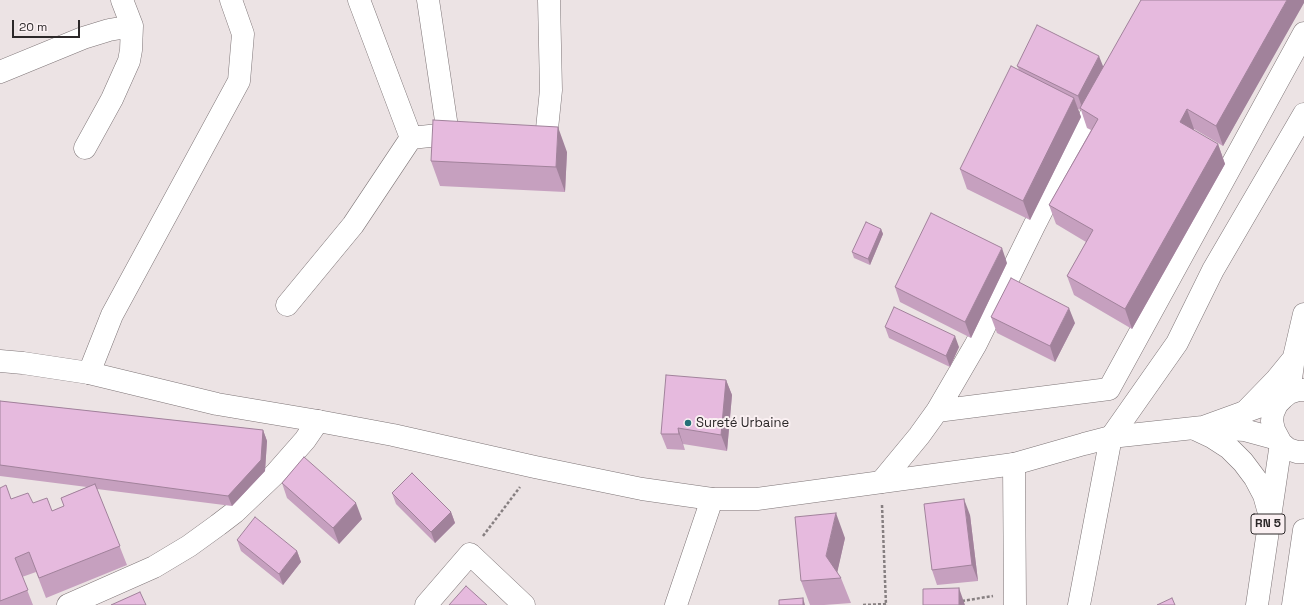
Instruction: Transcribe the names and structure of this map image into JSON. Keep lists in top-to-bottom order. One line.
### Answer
{"streets":{"street":["RN 5"]},"places":["Sureté Urbaine"],"scale_bar":"20 m"}
